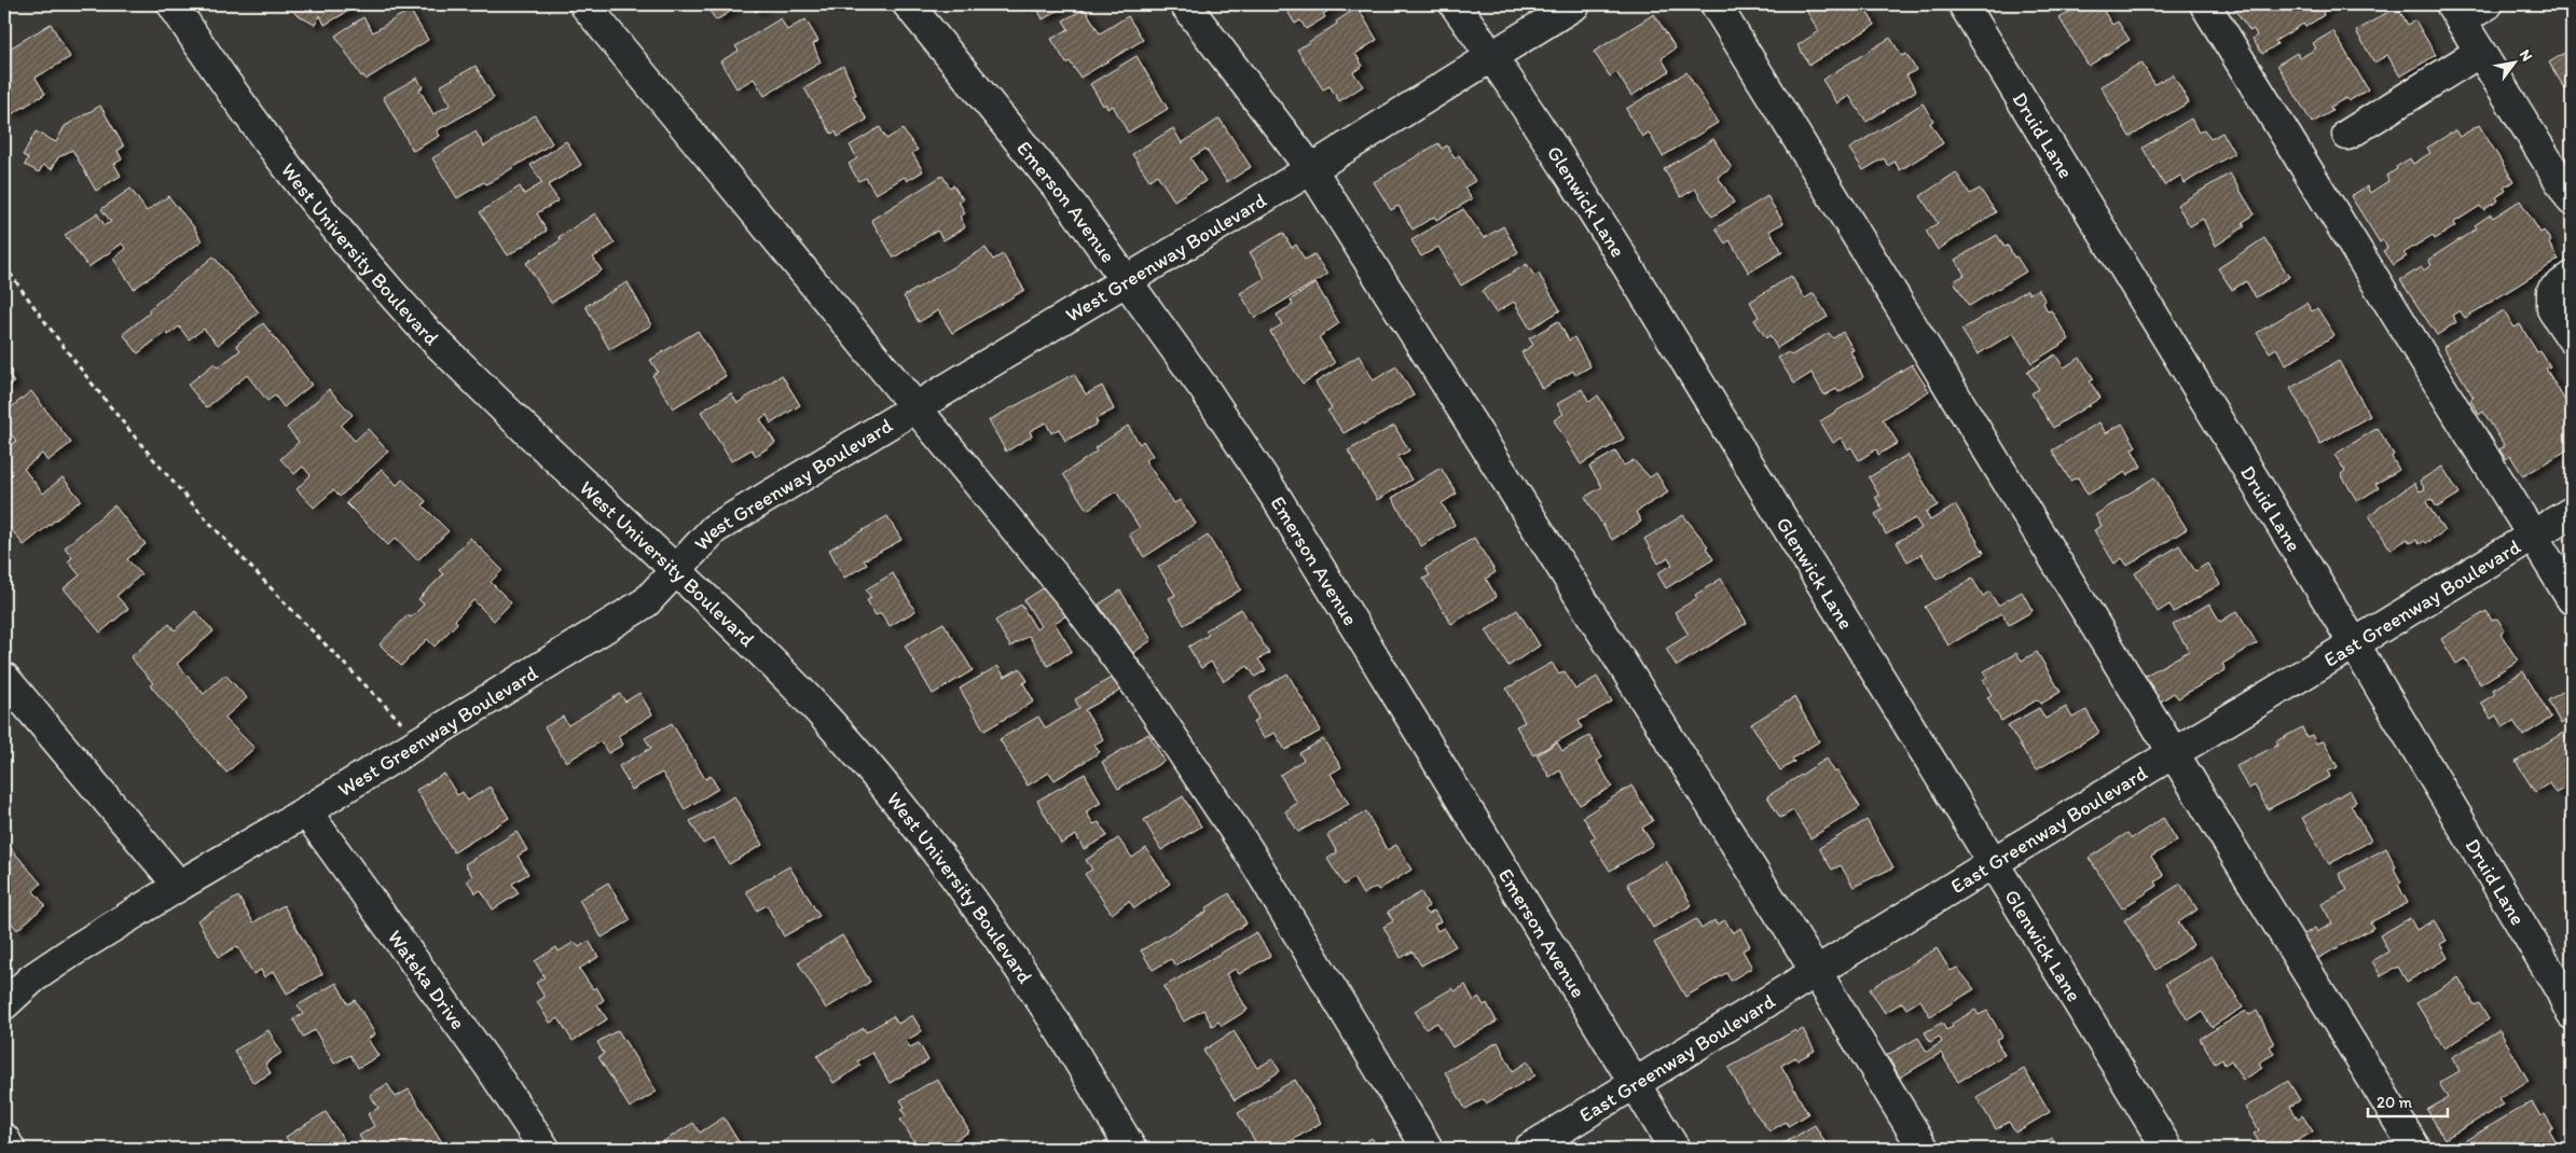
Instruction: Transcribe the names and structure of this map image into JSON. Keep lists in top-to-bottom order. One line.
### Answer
{"streets":{"street":["Druid Lane","Emerson Avenue","Glenwick Lane","West University Boulevard","West Greenway Boulevard","East Greenway Boulevard","Wateka Drive"]},"crossings":[["Druid Lane","East Greenway Boulevard"],["Emerson Avenue","West Greenway Boulevard"],["Emerson Avenue","East Greenway Boulevard"],["Glenwick Lane","West Greenway Boulevard"],["Glenwick Lane","East Greenway Boulevard"],["West University Boulevard","West Greenway Boulevard"],["West Greenway Boulevard","Wateka Drive"]],"scale_bar":"20 m","north":"top right"}
